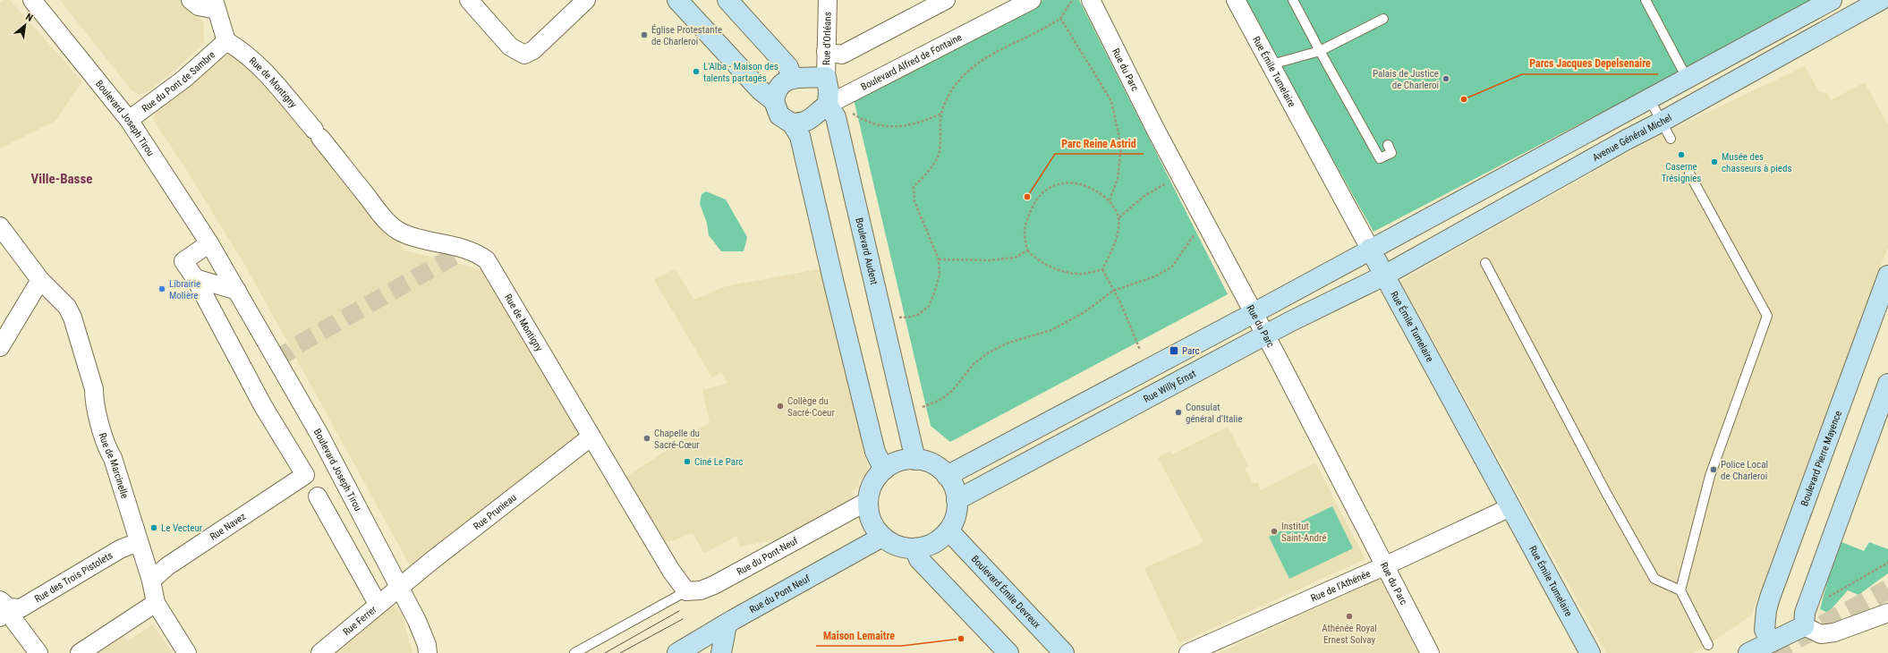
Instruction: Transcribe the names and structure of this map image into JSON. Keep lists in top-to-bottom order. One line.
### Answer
{"streets":{"street":["Rue d'Orléans","Boulevard Alfred de Fontaine","Rue du Parc","Rue Émile Tumelaire","Rue du Pont de Sambre","Rue de Montigny","Boulevard Joseph Tirou","Avenue Général Michel","Boulevard Audent","Rue Willy Ernst","Boulevard Pierre Mayence","Rue de Marcinelle","Rue Prunieau","Rue Navez","Rue du Pont-Neuf","Rue des Trois Pistolets","Rue de l'Athénée","Boulevard Émile Devreux","Rue du Pont Neuf","Rue Ferrer"]},"crossings":[["Rue d'Orléans","Boulevard Alfred de Fontaine"],["Rue d'Orléans","Boulevard Audent"],["Boulevard Alfred de Fontaine","Boulevard Audent"],["Rue du Parc","Rue Willy Ernst"],["Rue du Parc","Rue de l'Athénée"],["Rue Émile Tumelaire","Avenue Général Michel"],["Rue Émile Tumelaire","Rue Willy Ernst"],["Rue Émile Tumelaire","Rue de l'Athénée"],["Rue du Pont de Sambre","Rue de Montigny"],["Rue du Pont de Sambre","Boulevard Joseph Tirou"],["Rue de Montigny","Rue Prunieau"],["Rue de Montigny","Rue du Pont-Neuf"],["Boulevard Joseph Tirou","Rue Prunieau"],["Boulevard Joseph Tirou","Rue Ferrer"],["Avenue Général Michel","Rue Willy Ernst"],["Boulevard Audent","Rue Willy Ernst"],["Boulevard Audent","Rue du Pont-Neuf"],["Boulevard Audent","Boulevard Émile Devreux"],["Boulevard Audent","Rue du Pont Neuf"],["Rue Willy Ernst","Rue du Pont-Neuf"],["Rue Willy Ernst","Boulevard Émile Devreux"],["Rue Willy Ernst","Rue du Pont Neuf"],["Rue de Marcinelle","Rue Navez"],["Rue de Marcinelle","Rue des Trois Pistolets"],["Rue Prunieau","Rue Ferrer"],["Rue du Pont-Neuf","Boulevard Émile Devreux"],["Rue du Pont-Neuf","Rue du Pont Neuf"],["Boulevard Émile Devreux","Rue du Pont Neuf"]],"districts":["Ville-Basse"],"places":{"other":["Église Protestante de Charleroi","L'Alba - Maison des talents partagés","Palais de Justice de Charleroi","Parcs Jacques Depelsenaire","Caserne Trésignies","Musée des chasseurs à pieds","Parc Reine Astrid","Librairie Molière","Collège du Sacré-Coeur","Consulat général d'Italie","Chapelle du Sacré-Cœur","Ciné Le Parc","Police Local de Charleroi","Le Vecteur","Institut Saint-André","Athénée Royal Ernest Solvay","Maison Lemaitre"],"transit":["Parc"]},"north":"top right"}
